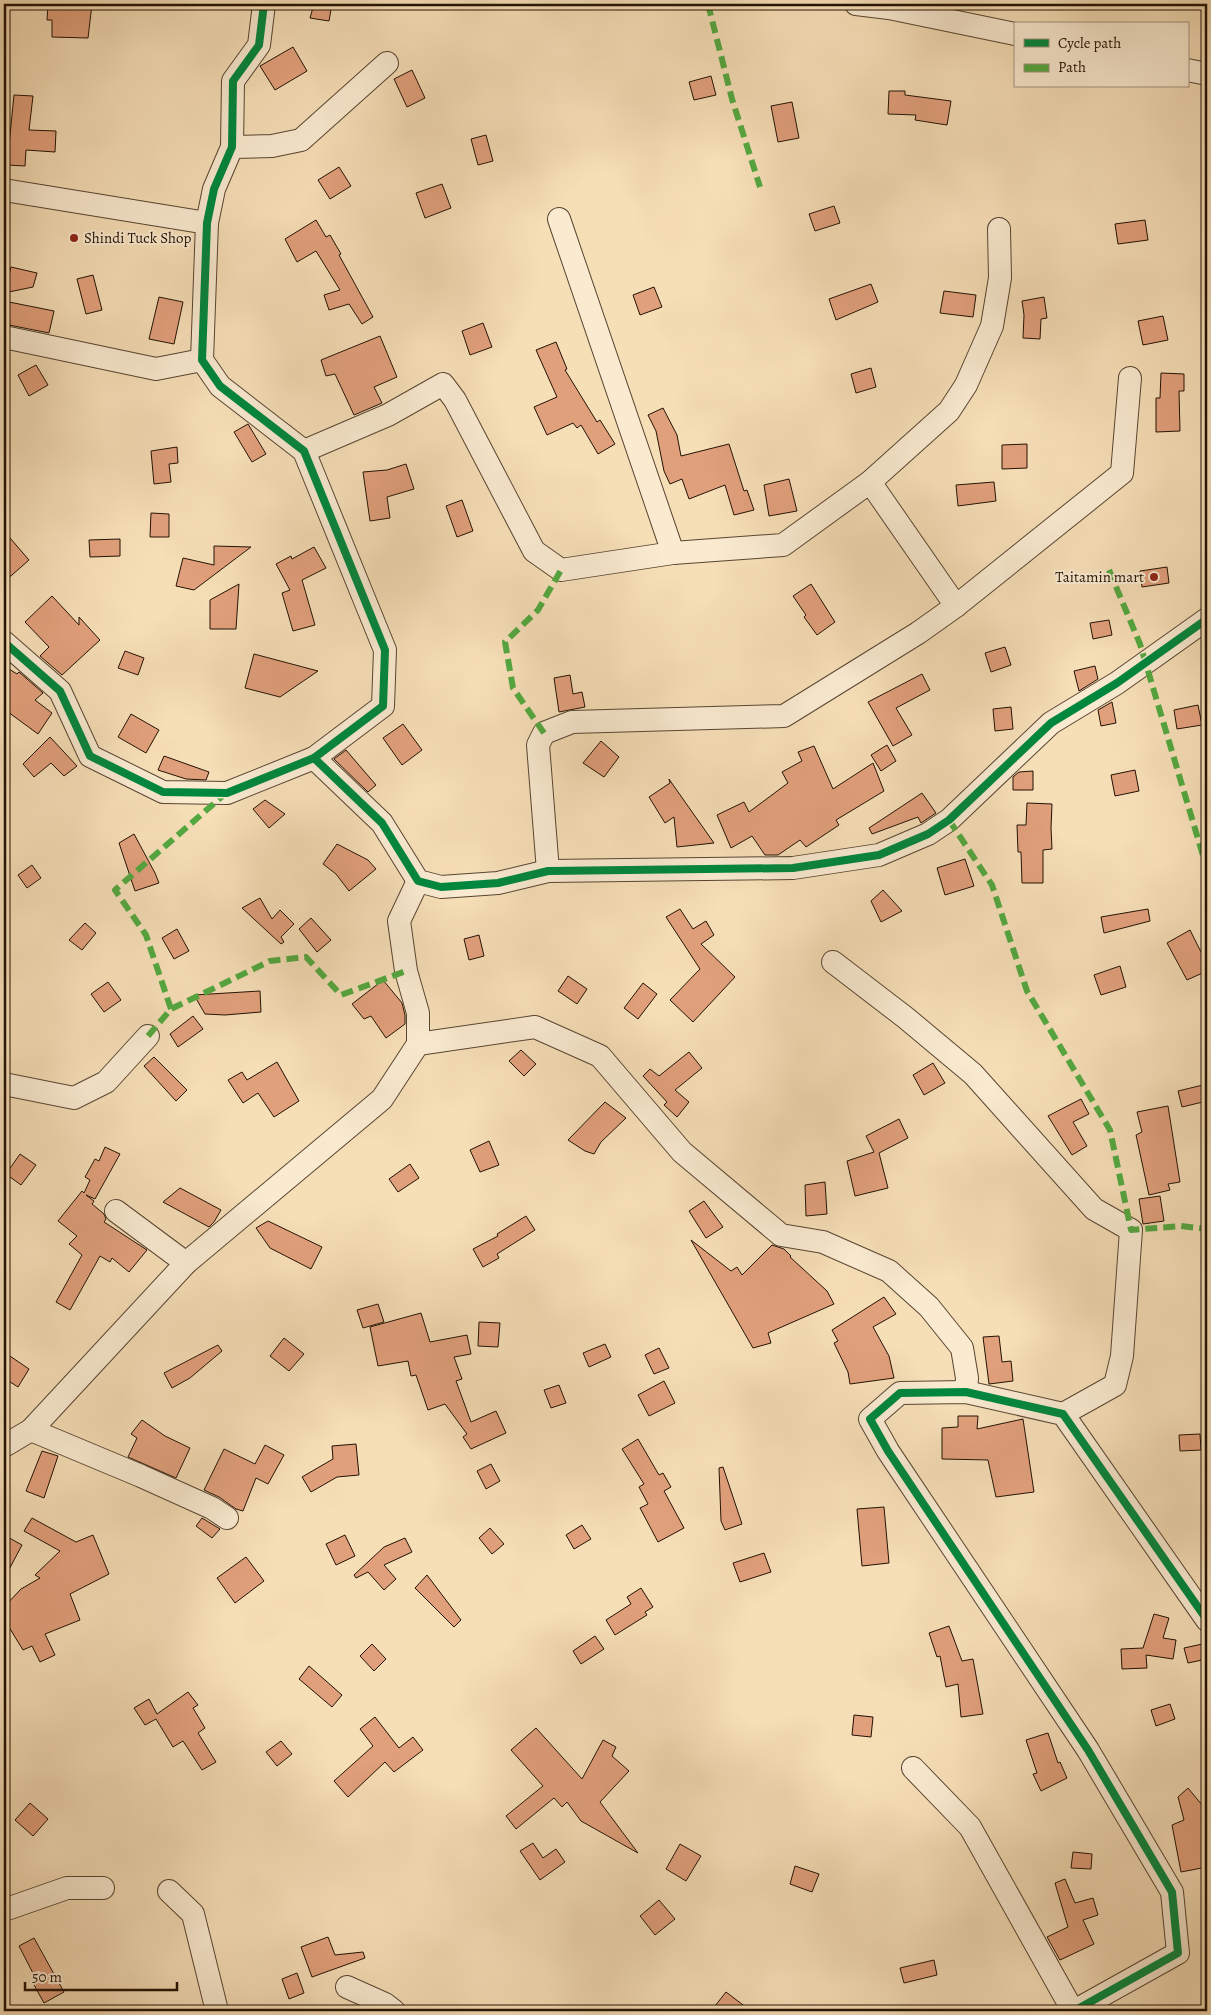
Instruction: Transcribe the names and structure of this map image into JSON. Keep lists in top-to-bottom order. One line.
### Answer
{"places":["Shindi Tuck Shop","Taitamin mart"],"legend":["Cycle path","Path"],"scale_bar":"50 m"}
